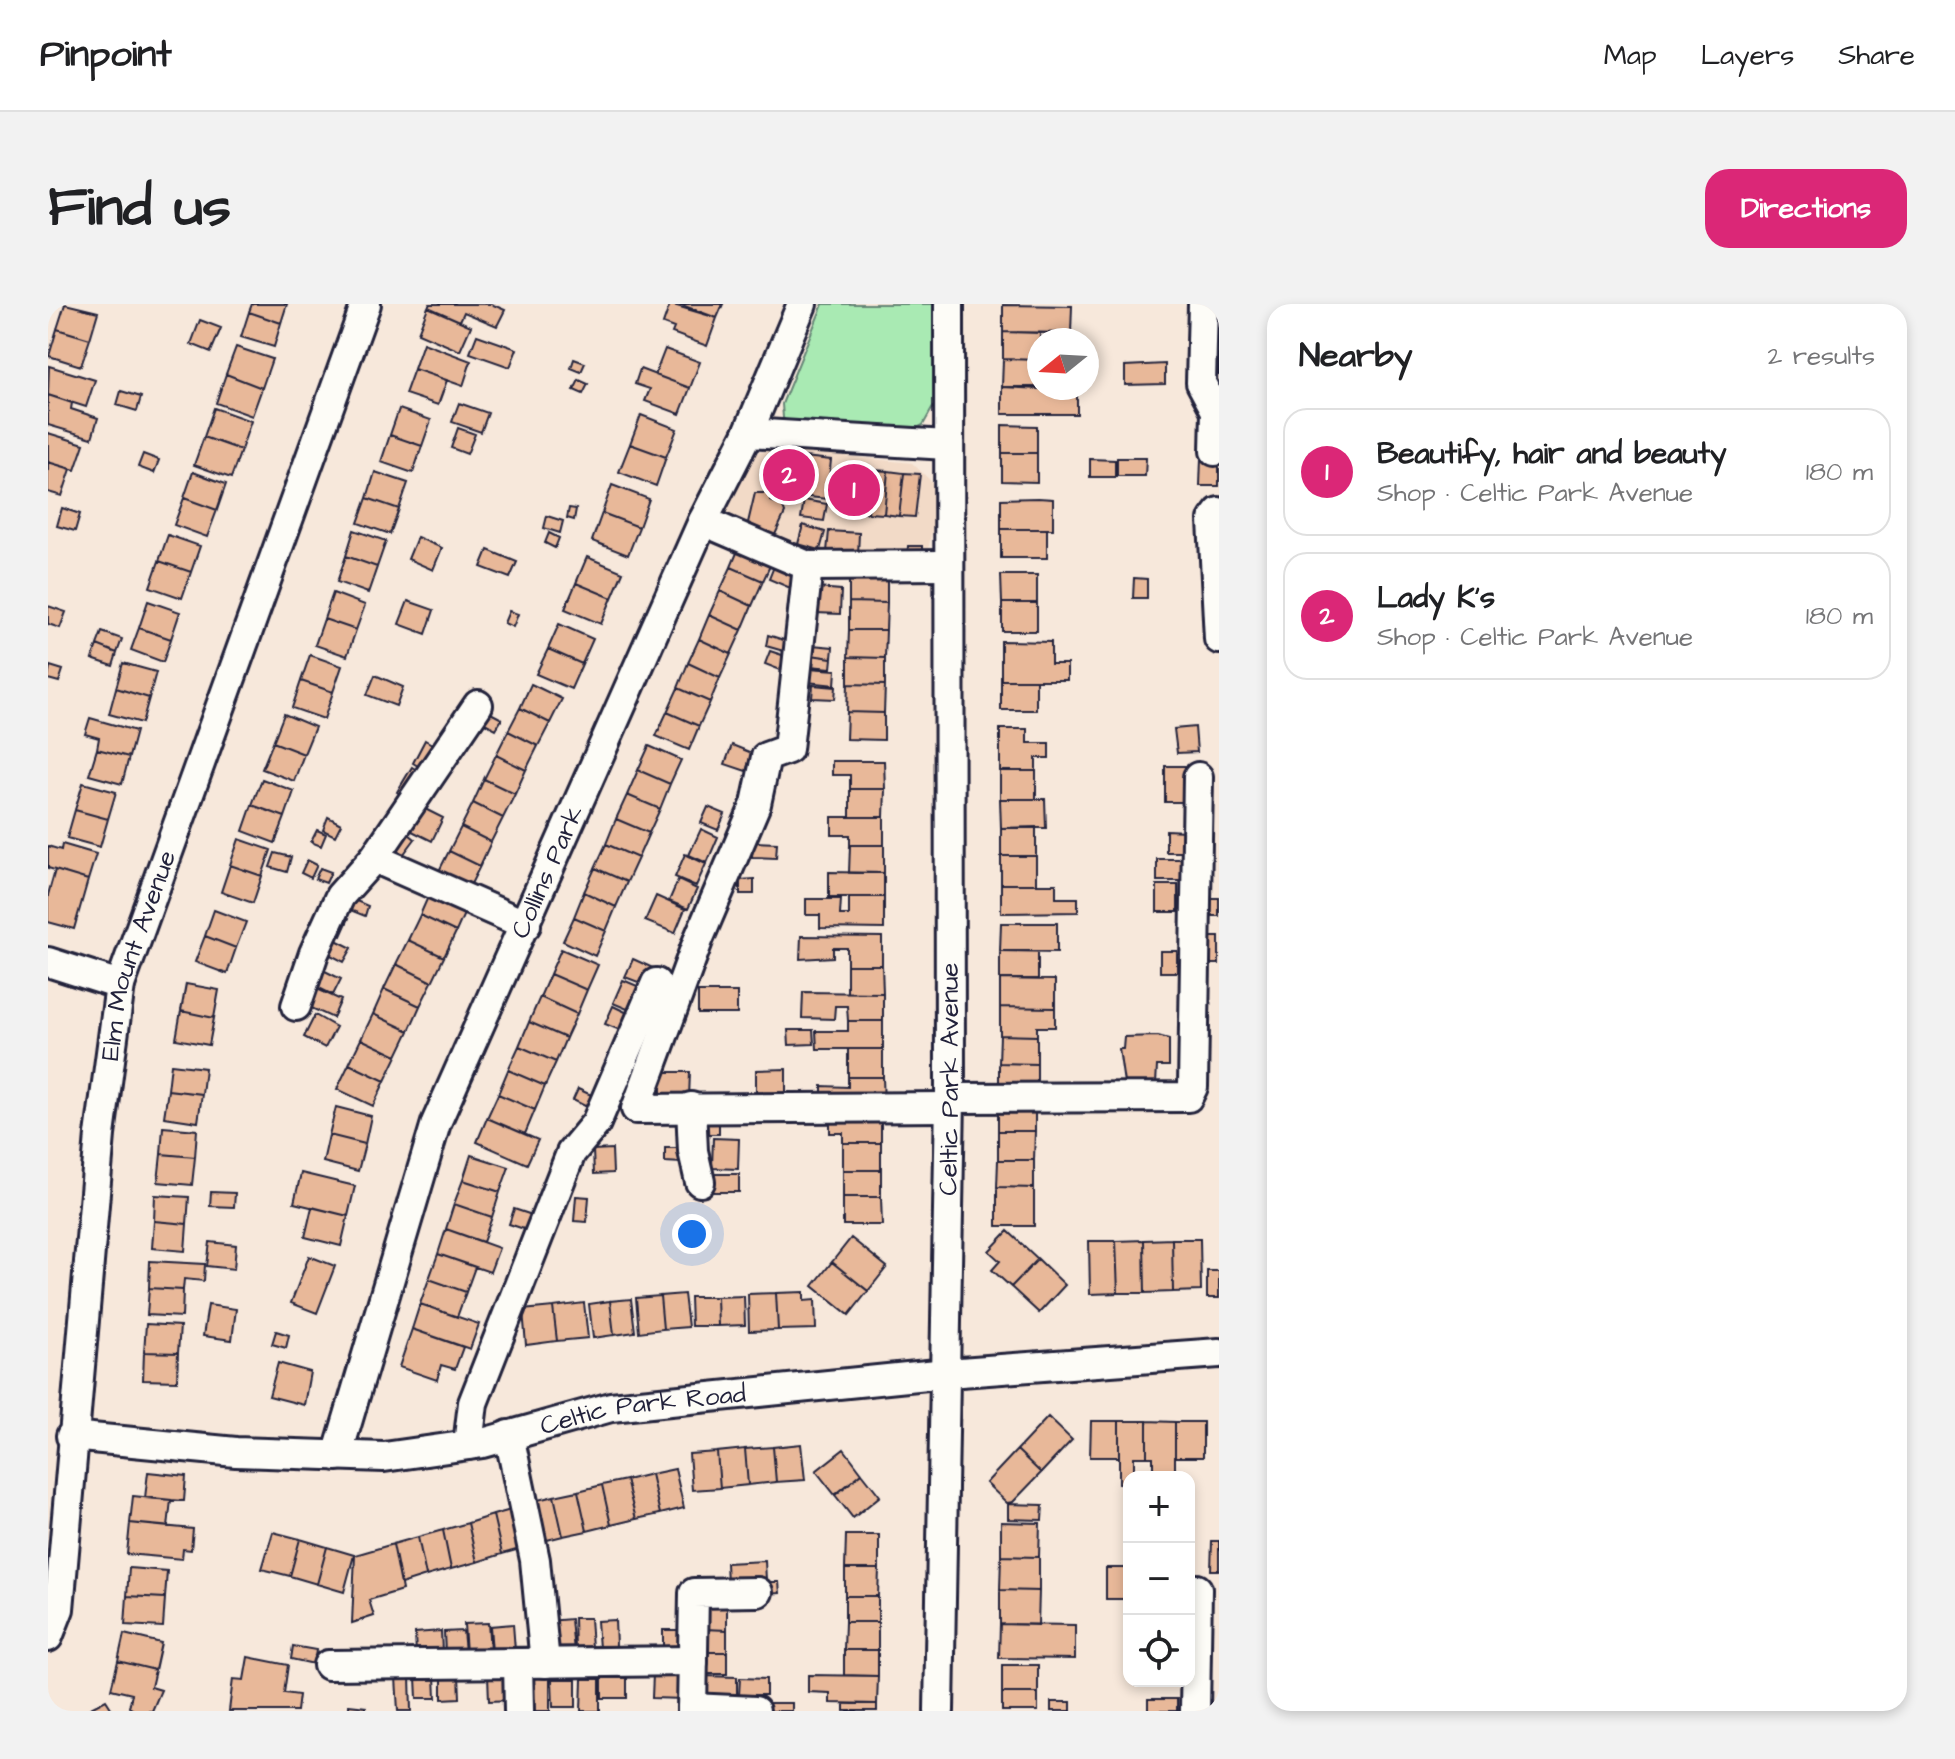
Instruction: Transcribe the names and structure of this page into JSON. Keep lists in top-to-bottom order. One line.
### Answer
{"streets":{"street":["Collins Park","Elm Mount Avenue","Celtic Park Avenue","Celtic Park Road"]},"crossings":[["Collins Park","Celtic Park Road"],["Elm Mount Avenue","Celtic Park Road"],["Celtic Park Avenue","Celtic Park Road"]],"north":"left","page":{"header":"Pinpoint","nav":["Map","Layers","Share"],"title":"Find us","buttons":"Directions","heading":["Nearby","2 results"],"list":[{"mark":"1","name":"Beautify, hair and beauty","note":"Shop · Celtic Park Avenue","value":"180 m"},{"mark":"2","name":"Lady K's","note":"Shop · Celtic Park Avenue","value":"180 m"}],"pins":["2","1"],"map_buttons":["+","−"]}}
